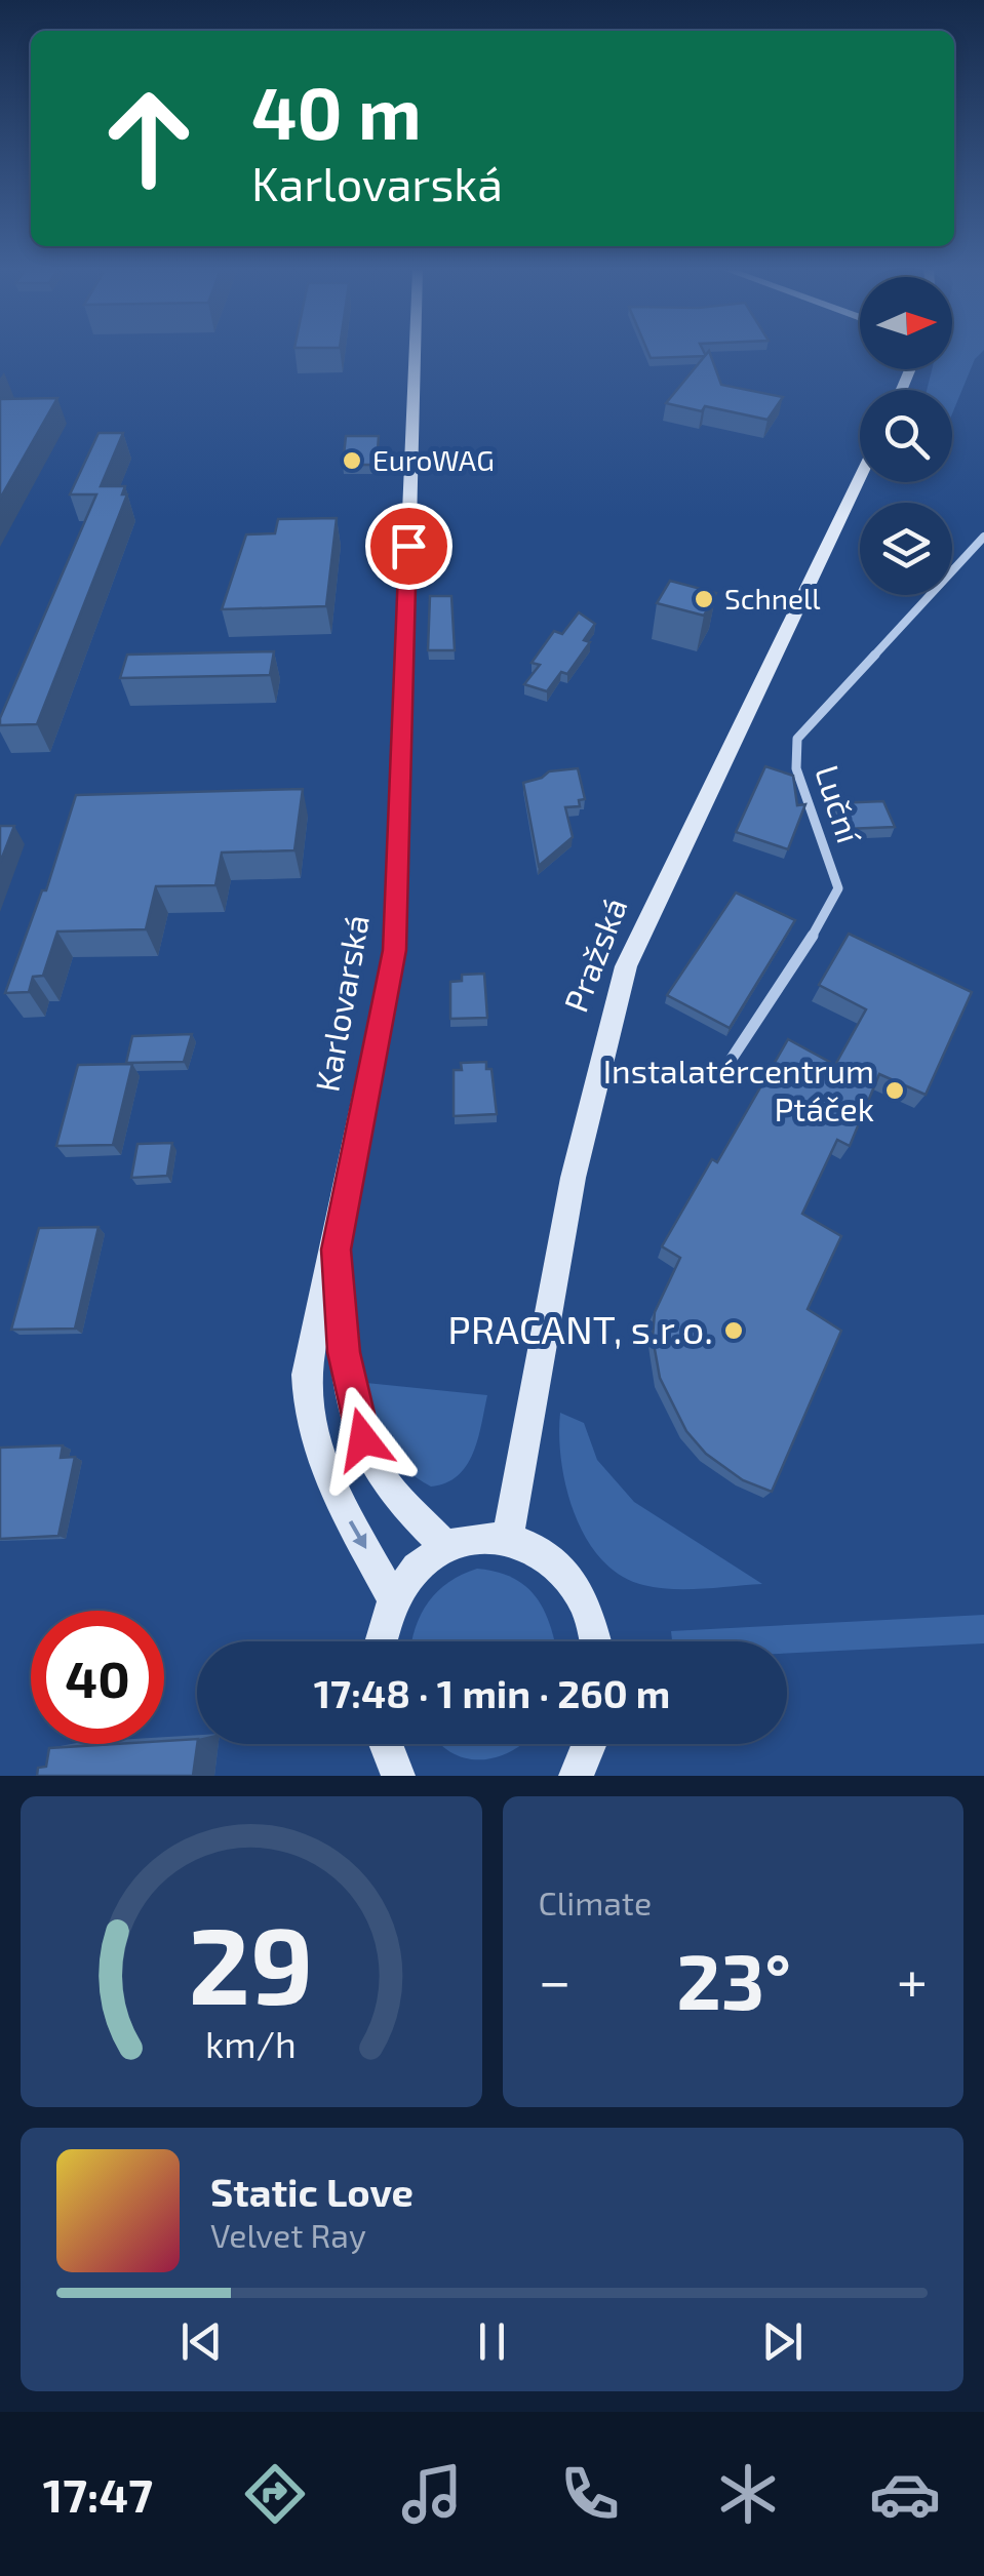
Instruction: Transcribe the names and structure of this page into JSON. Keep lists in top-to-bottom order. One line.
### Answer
{"streets":{"main road":["Pražská","Karlovarská"],"street":["Luční"]},"places":["EuroWAG","Schnell","Instalatércentrum Ptáček","PRACANT, s.r.o."],"north":"right","page":{"turn":["40 m","Karlovarská"],"limit":"40","trip":"17:48 · 1 min · 260 m","tile":"Climate","heat":["−","23°","+"],"song":["Static Love","Velvet Ray"],"tabs":"17:47","gauge":["29","km/h"]}}
